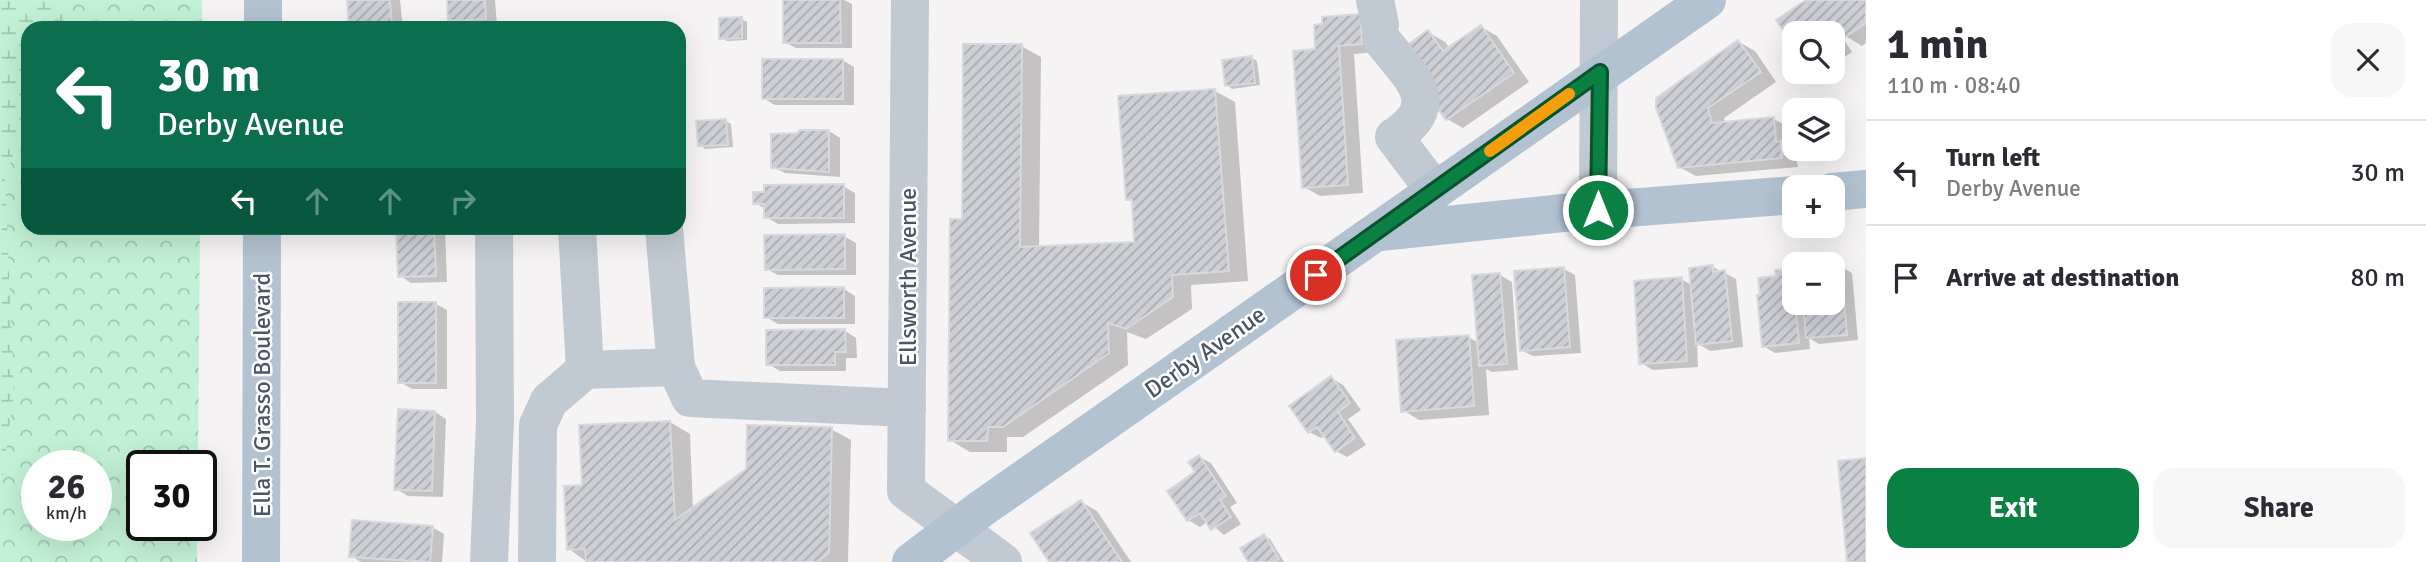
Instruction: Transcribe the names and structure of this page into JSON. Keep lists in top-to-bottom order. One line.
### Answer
{"streets":{"main road":["Derby Avenue","Ella T. Grasso Boulevard"],"street":["Ellsworth Avenue"]},"crossings":[["Ellsworth Avenue","Derby Avenue"]],"page":{"heading":["1 min","110 m · 08:40"],"map_buttons":["+","−"],"turn":["30 m","Derby Avenue"],"list":[{"name":"Turn left","note":"Derby Avenue","value":"30 m"},{"name":"Arrive at destination","value":"80 m"}],"speed":"26 km/h","limit":"30","buttons":["Exit","Share"]}}
